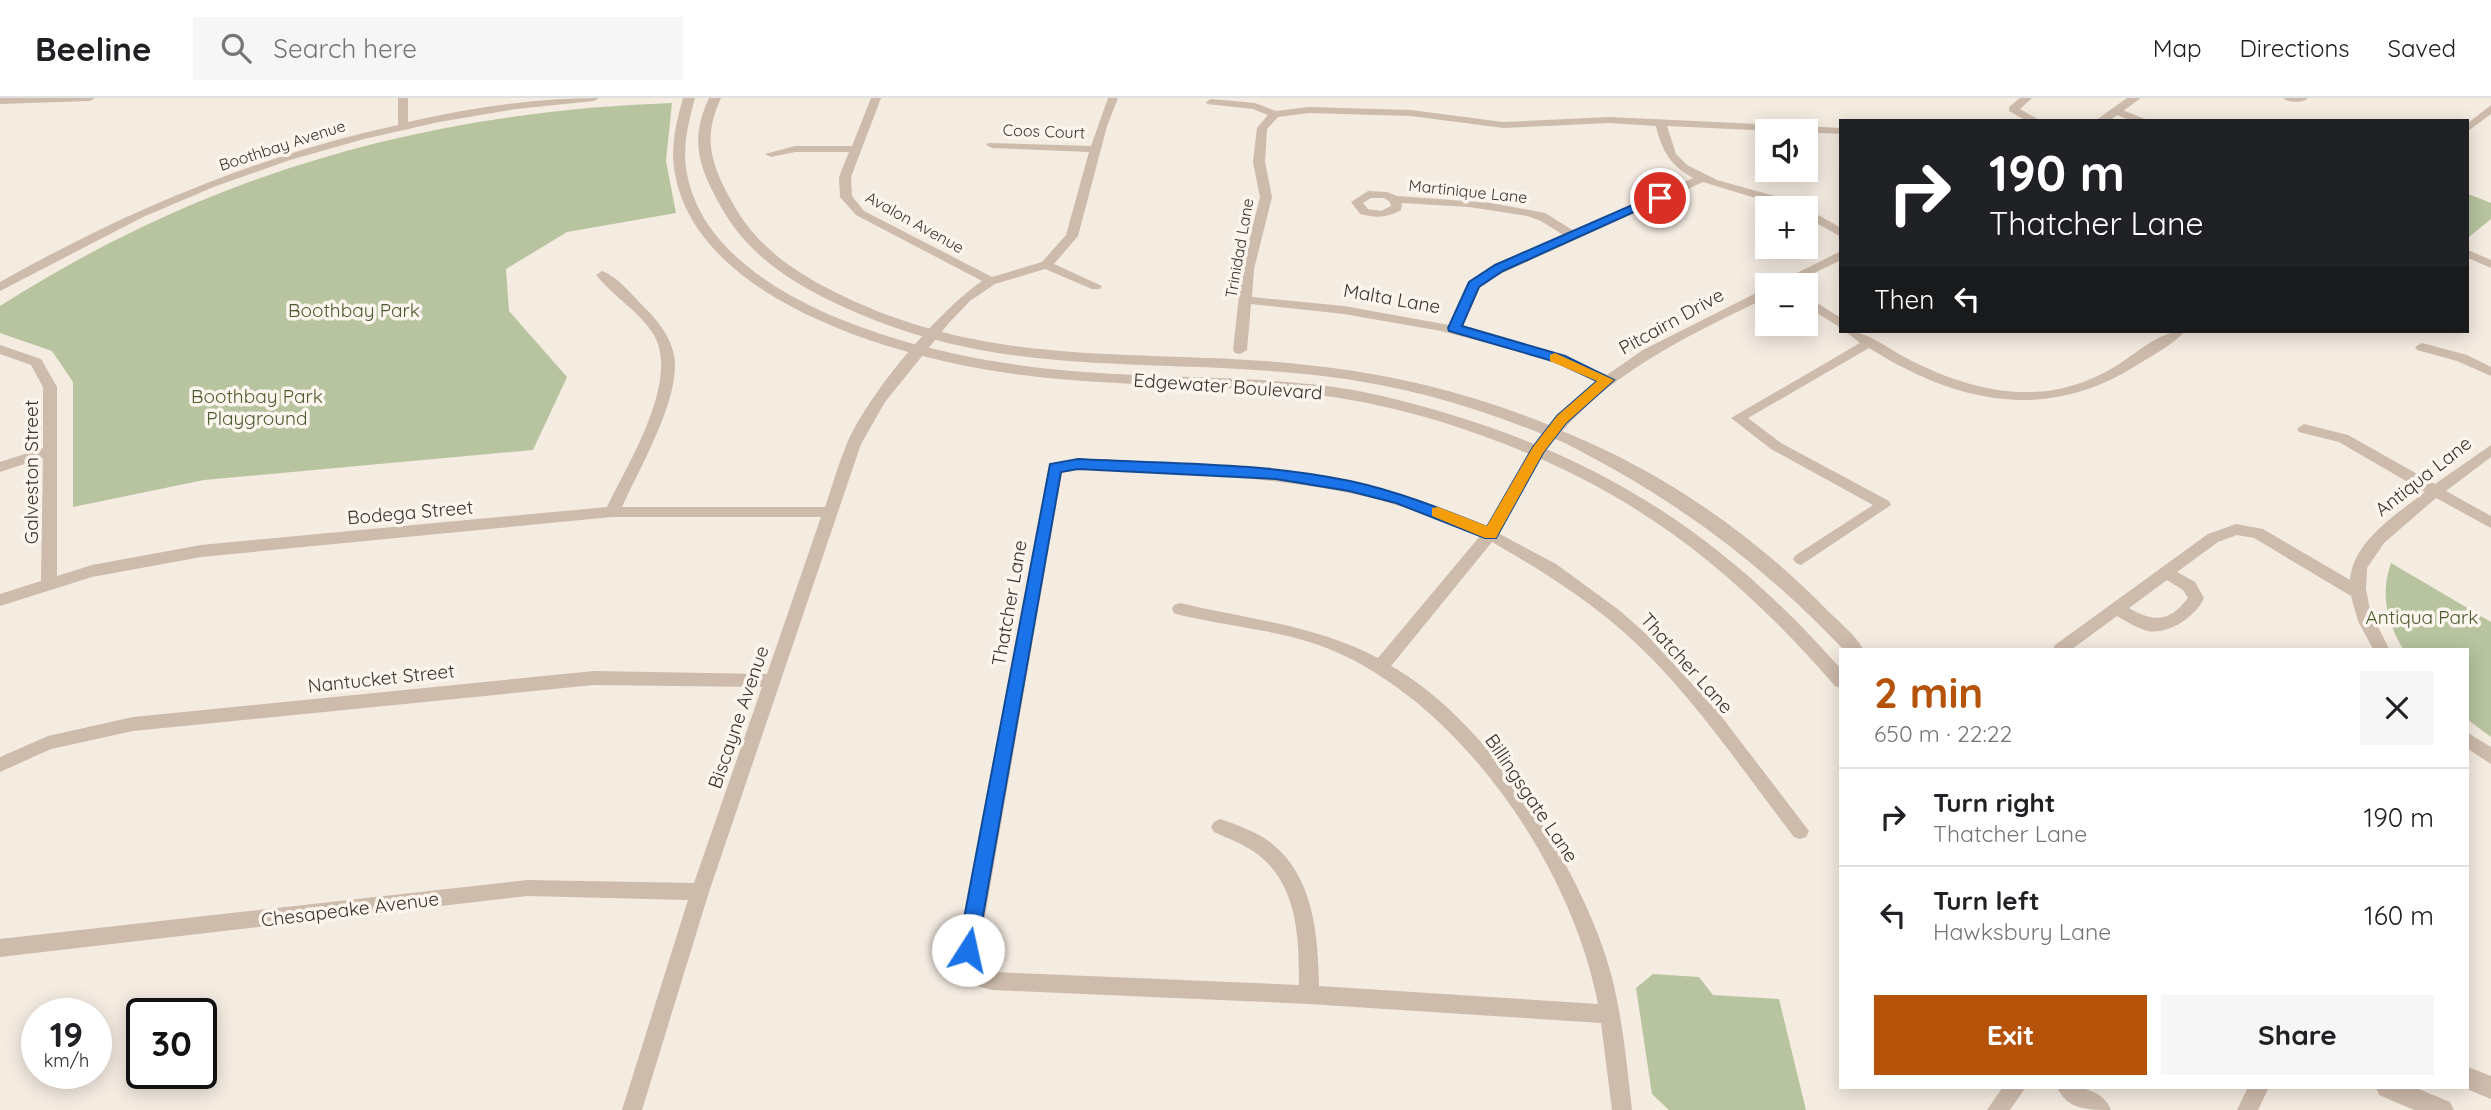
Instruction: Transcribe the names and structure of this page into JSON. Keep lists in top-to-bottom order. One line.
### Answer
{"streets":{"street":["Coos Court","Boothbay Avenue","Martinique Lane","Avalon Avenue","Trinidad Lane","Malta Lane","Pitcairn Drive","Edgewater Boulevard","Galveston Street","Antiqua Lane","Bodega Street","Thatcher Lane","Nantucket Street","Biscayne Avenue","Billingsgate Lane","Chesapeake Avenue"]},"crossings":[["Avalon Avenue","Biscayne Avenue"],["Trinidad Lane","Malta Lane"],["Malta Lane","Pitcairn Drive"],["Pitcairn Drive","Edgewater Boulevard"],["Edgewater Boulevard","Biscayne Avenue"],["Galveston Street","Bodega Street"],["Bodega Street","Biscayne Avenue"],["Thatcher Lane","Billingsgate Lane"],["Nantucket Street","Biscayne Avenue"],["Biscayne Avenue","Chesapeake Avenue"]],"parks":["Boothbay Park","Boothbay Park Playground","Antiqua Park"],"page":{"header":"Beeline","search":"Search here","nav":["Map","Directions","Saved"],"map_buttons":["+","−"],"turn":["190 m","Thatcher Lane"],"then":"Then","heading":["2 min","650 m · 22:22"],"list":[{"name":"Turn right","note":"Thatcher Lane","value":"190 m"},{"name":"Turn left","note":"Hawksbury Lane","value":"160 m"}],"buttons":["Exit","Share"],"speed":"19 km/h","limit":"30"}}
